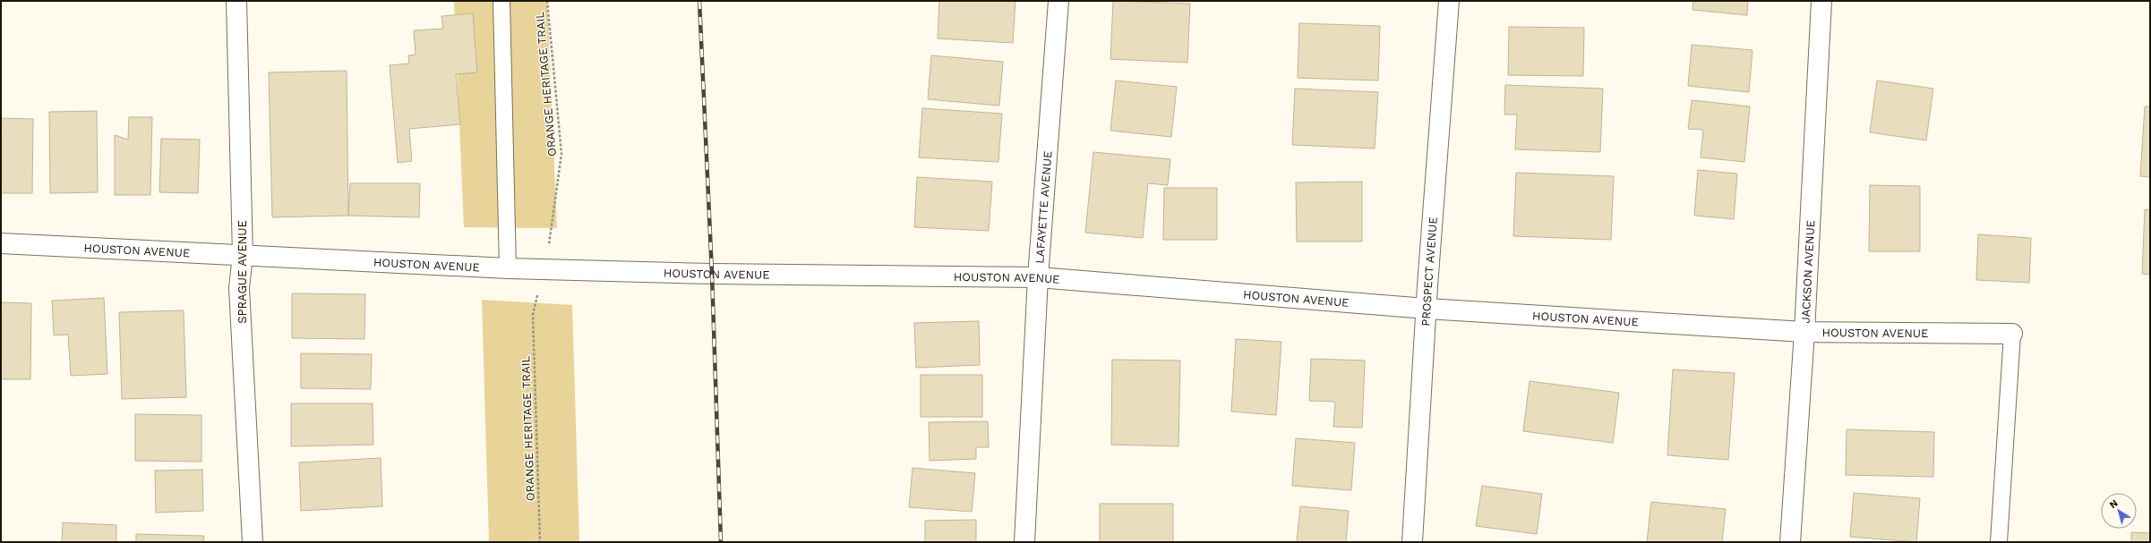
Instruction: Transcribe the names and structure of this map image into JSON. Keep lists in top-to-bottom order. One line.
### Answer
{"streets":{"street":["LAFAYETTE AVENUE","HOUSTON AVENUE","PROSPECT AVENUE","SPRAGUE AVENUE","JACKSON AVENUE"],"path":["ORANGE HERITAGE TRAIL"]},"crossings":[["LAFAYETTE AVENUE","HOUSTON AVENUE"],["HOUSTON AVENUE","PROSPECT AVENUE"],["HOUSTON AVENUE","SPRAGUE AVENUE"],["HOUSTON AVENUE","JACKSON AVENUE"]],"north":"top left"}
